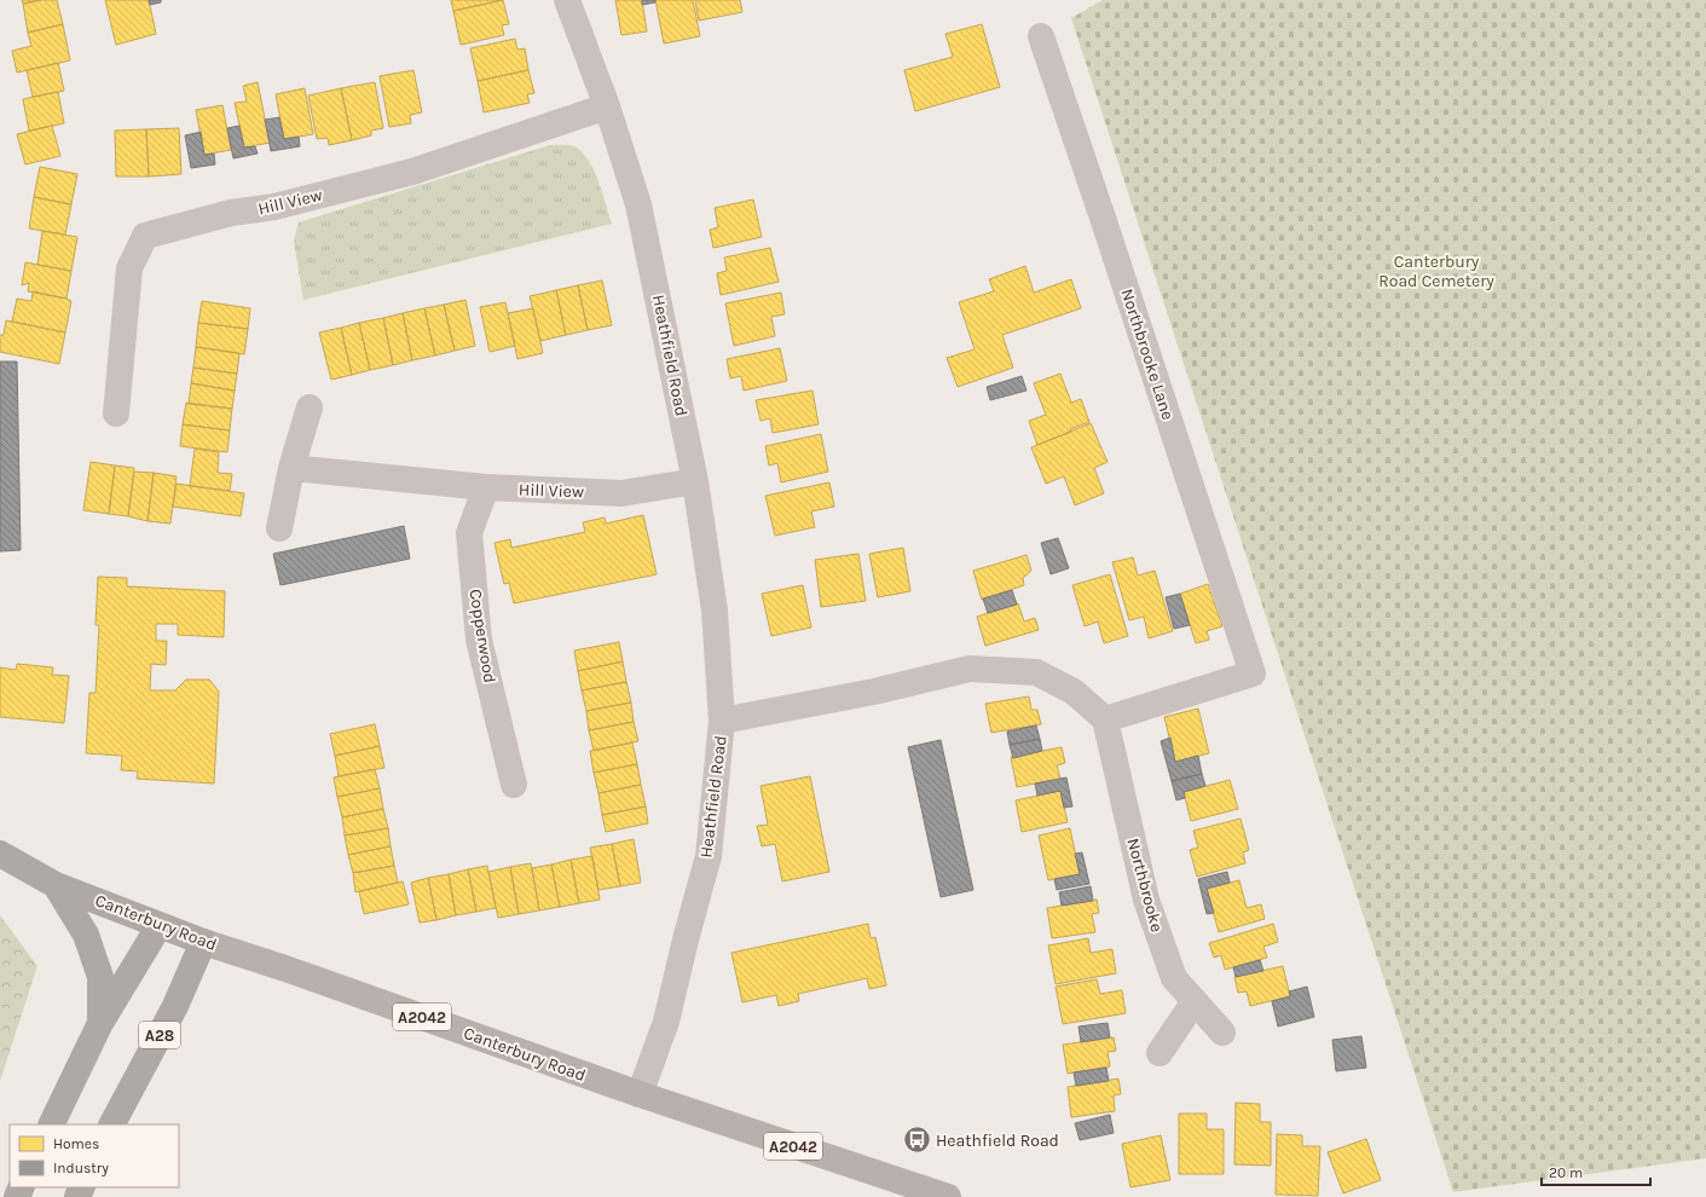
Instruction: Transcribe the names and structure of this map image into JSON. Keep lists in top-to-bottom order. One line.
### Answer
{"streets":{"highway":["Canterbury Road","A28"],"main road":["A2042"],"street":["Hill View","Northbrooke Lane","Heathfield Road","Copperwood","Northbrooke"]},"crossings":[["Hill View","Heathfield Road"],["Hill View","Copperwood"],["Northbrooke Lane","Heathfield Road"],["Northbrooke Lane","Northbrooke"],["Heathfield Road","Northbrooke"],["Heathfield Road","Canterbury Road"],["Canterbury Road","A28"]],"parks":["Canterbury Road Cemetery"],"places":{"bus stop":["Heathfield Road"]},"legend":["Homes","Industry"],"scale_bar":"20 m"}
